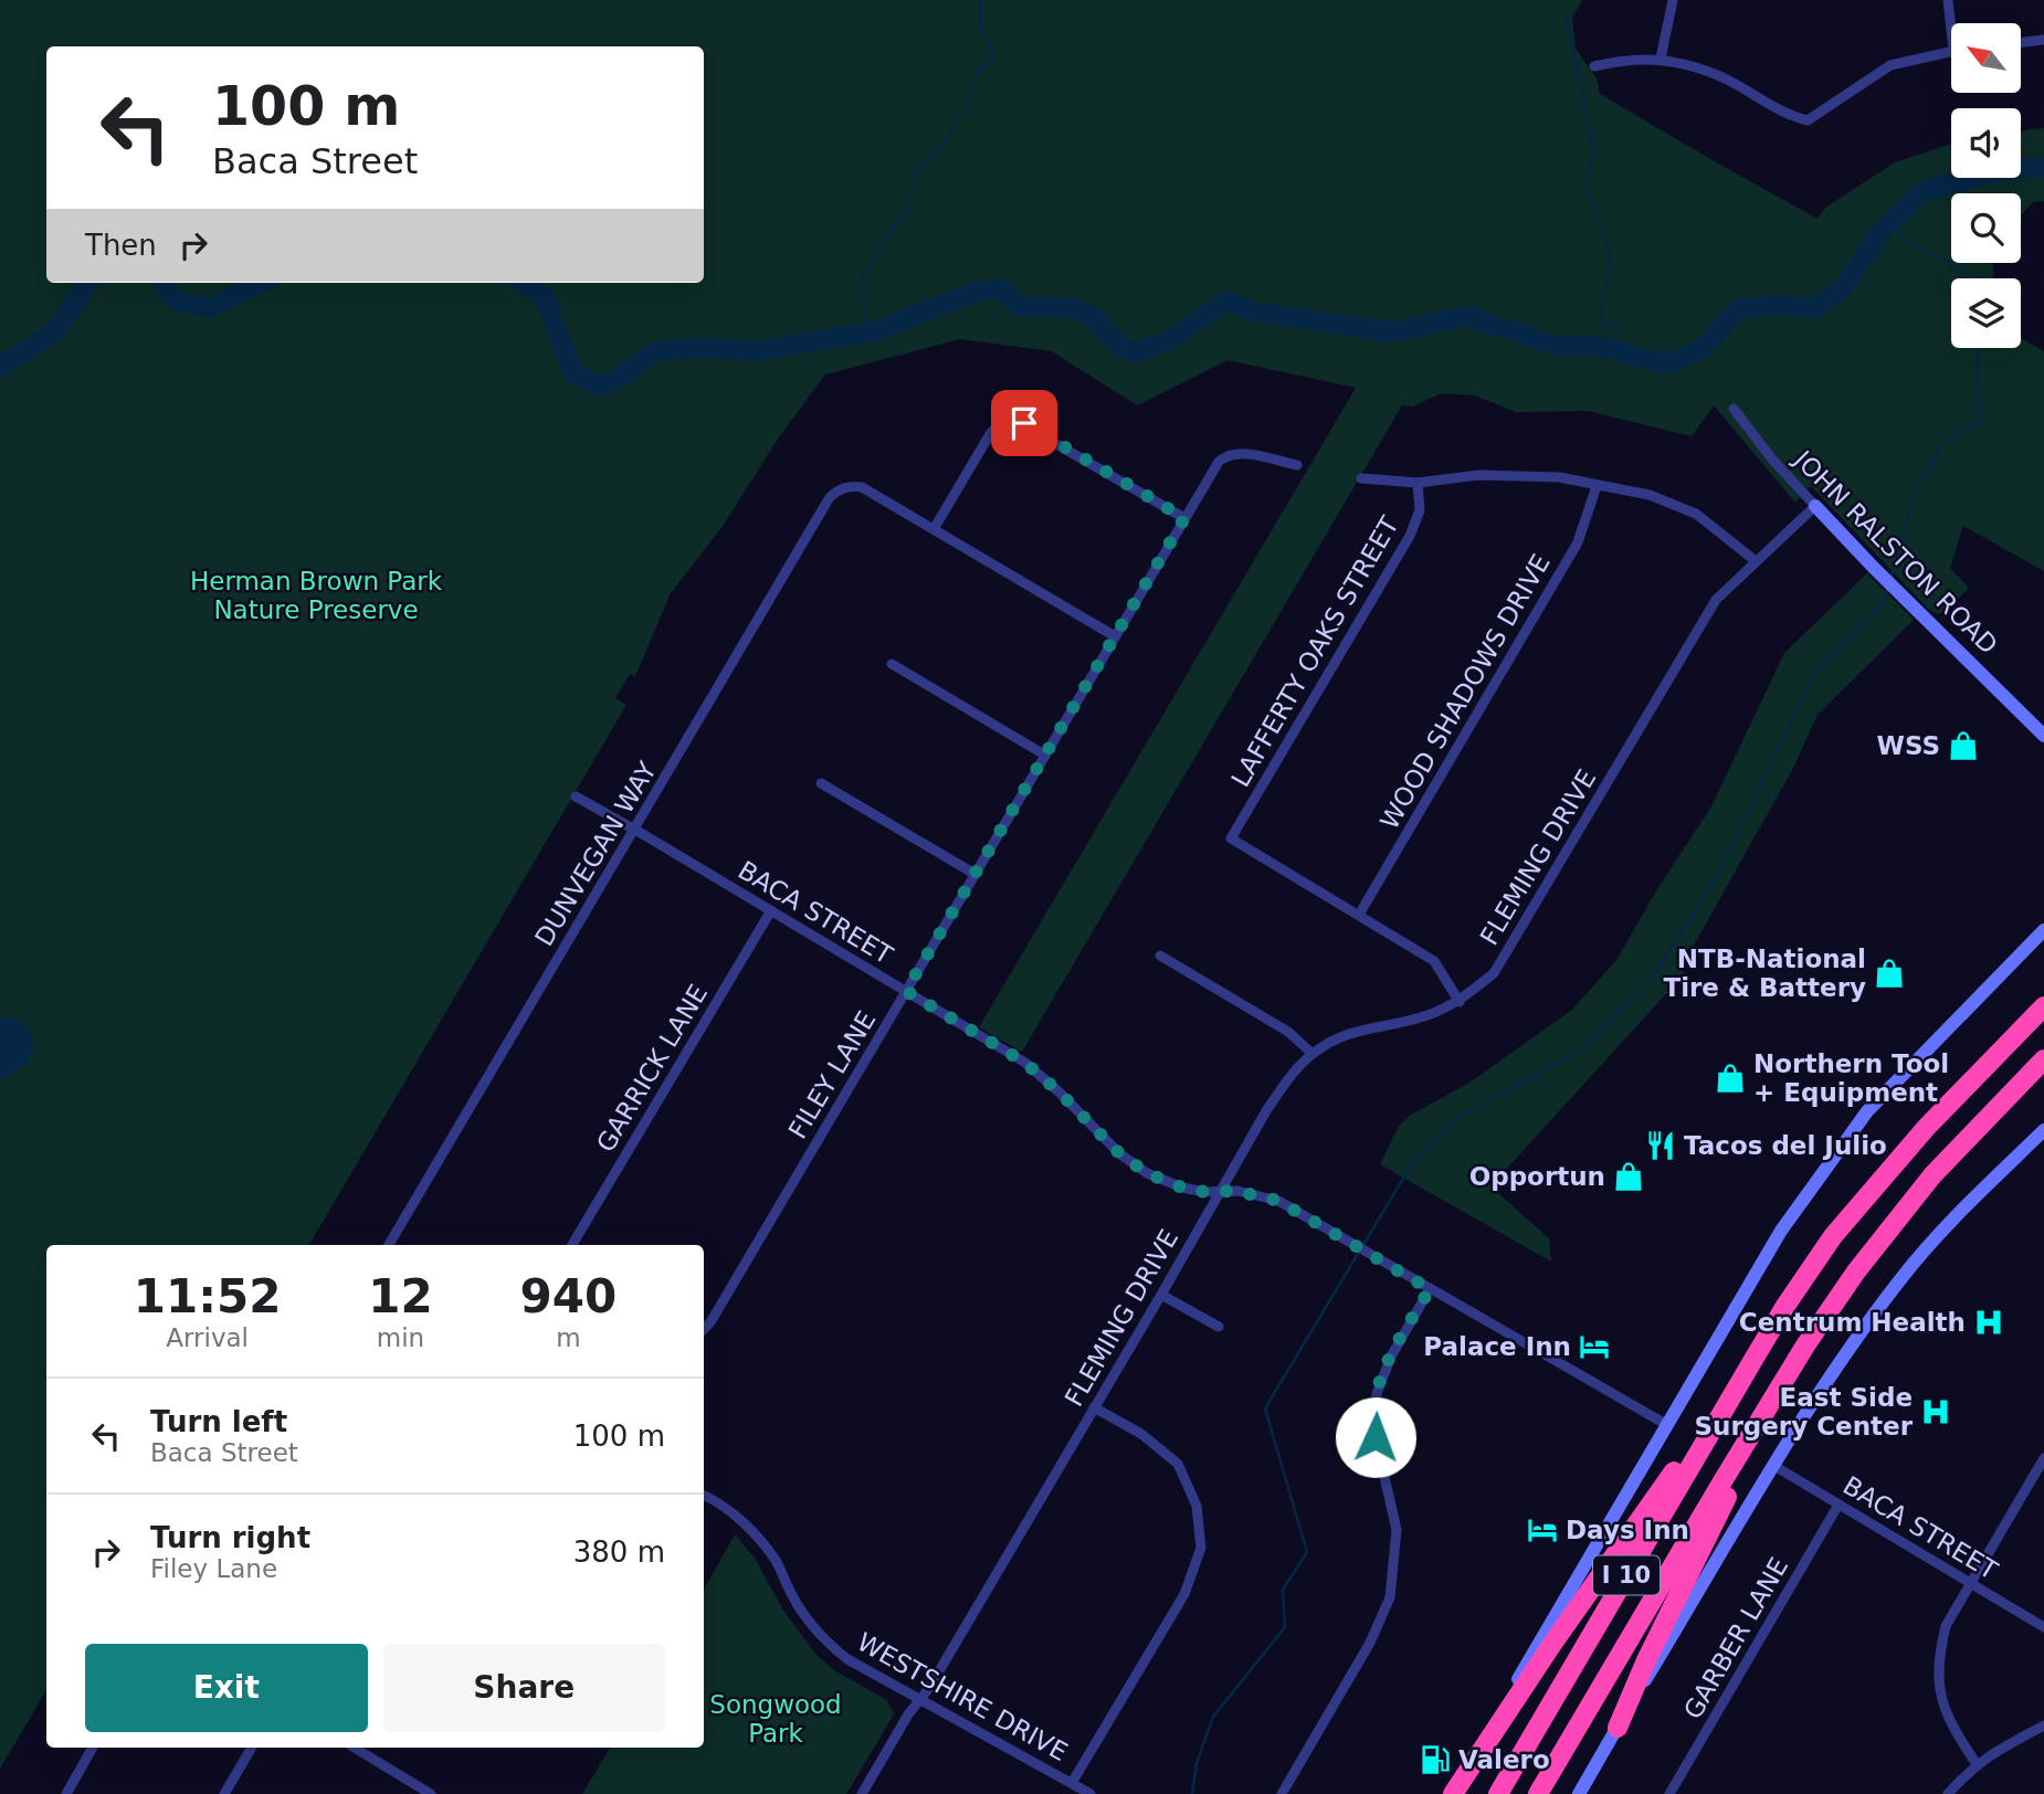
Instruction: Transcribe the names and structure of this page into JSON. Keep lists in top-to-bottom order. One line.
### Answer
{"streets":{"highway":["I 10"],"main road":["JOHN RALSTON ROAD"],"street":["LAFFERTY OAKS STREET","WOOD SHADOWS DRIVE","DUNVEGAN WAY","FLEMING DRIVE","BACA STREET","GARRICK LANE","FILEY LANE","GARBER LANE","WESTSHIRE DRIVE"]},"crossings":[["JOHN RALSTON ROAD","FLEMING DRIVE"],["LAFFERTY OAKS STREET","WOOD SHADOWS DRIVE"],["DUNVEGAN WAY","BACA STREET"],["FLEMING DRIVE","BACA STREET"],["FLEMING DRIVE","WESTSHIRE DRIVE"],["BACA STREET","GARRICK LANE"],["BACA STREET","FILEY LANE"],["BACA STREET","GARBER LANE"]],"parks":["Herman Brown Park Nature Preserve","Songwood Park"],"places":{"shop":["WSS","NTB-National Tire & Battery","Northern Tool + Equipment","Opportun"],"restaurant":["Tacos del Julio"],"hospital":["Centrum Health","East Side Surgery Center"],"hotel":["Palace Inn","Days Inn"],"fuel station":["Valero"]},"north":"top left","page":{"turn":["100 m","Baca Street"],"then":"Then","eta":["11:52","Arrival","12","min","940","m"],"list":[{"name":"Turn left","note":"Baca Street","value":"100 m"},{"name":"Turn right","note":"Filey Lane","value":"380 m"}],"buttons":["Exit","Share"]}}
